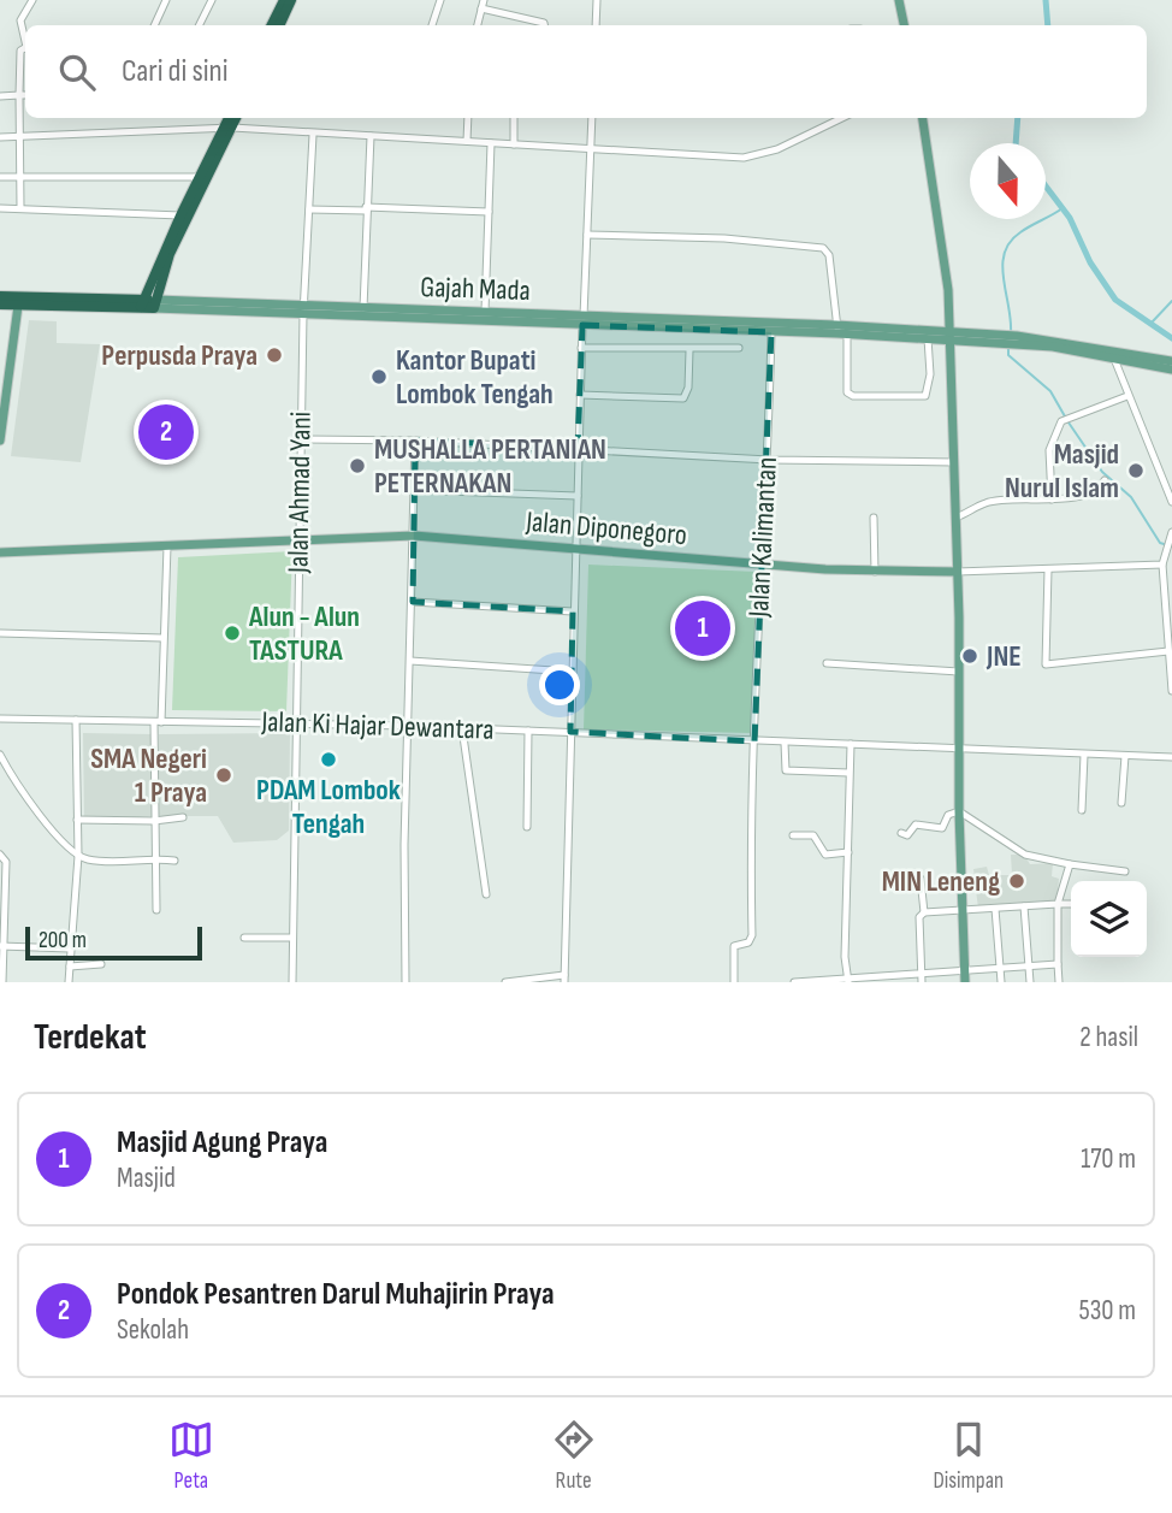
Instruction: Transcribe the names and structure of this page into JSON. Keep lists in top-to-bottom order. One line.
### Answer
{"streets":{"highway":["Gajah Mada"],"main road":["Jalan Diponegoro"],"street":["Jalan Ahmad Yani","Jalan Kalimantan","Jalan Ki Hajar Dewantara"]},"crossings":[["Gajah Mada","Jalan Ahmad Yani"],["Gajah Mada","Jalan Kalimantan"],["Jalan Ahmad Yani","Jalan Diponegoro"],["Jalan Ahmad Yani","Jalan Ki Hajar Dewantara"],["Jalan Diponegoro","Jalan Kalimantan"],["Jalan Kalimantan","Jalan Ki Hajar Dewantara"]],"places":["Perpusda Praya","Kantor Bupati Lombok Tengah","MUSHALLA PERTANIAN PETERNAKAN","Masjid Nurul Islam","Alun - Alun TASTURA","JNE","PDAM Lombok Tengah","SMA Negeri 1 Praya","MIN Leneng"],"scale_bar":"200 m","north":"bottom","page":{"search":"Cari di sini","pins":["2","1"],"scale":"200 m","heading":["Terdekat","2 hasil"],"list":[{"mark":"1","name":"Masjid Agung Praya","note":"Masjid","value":"170 m"},{"mark":"2","name":"Pondok Pesantren Darul Muhajirin Praya","note":"Sekolah","value":"530 m"}],"nav":["Peta","Rute","Disimpan"]}}
